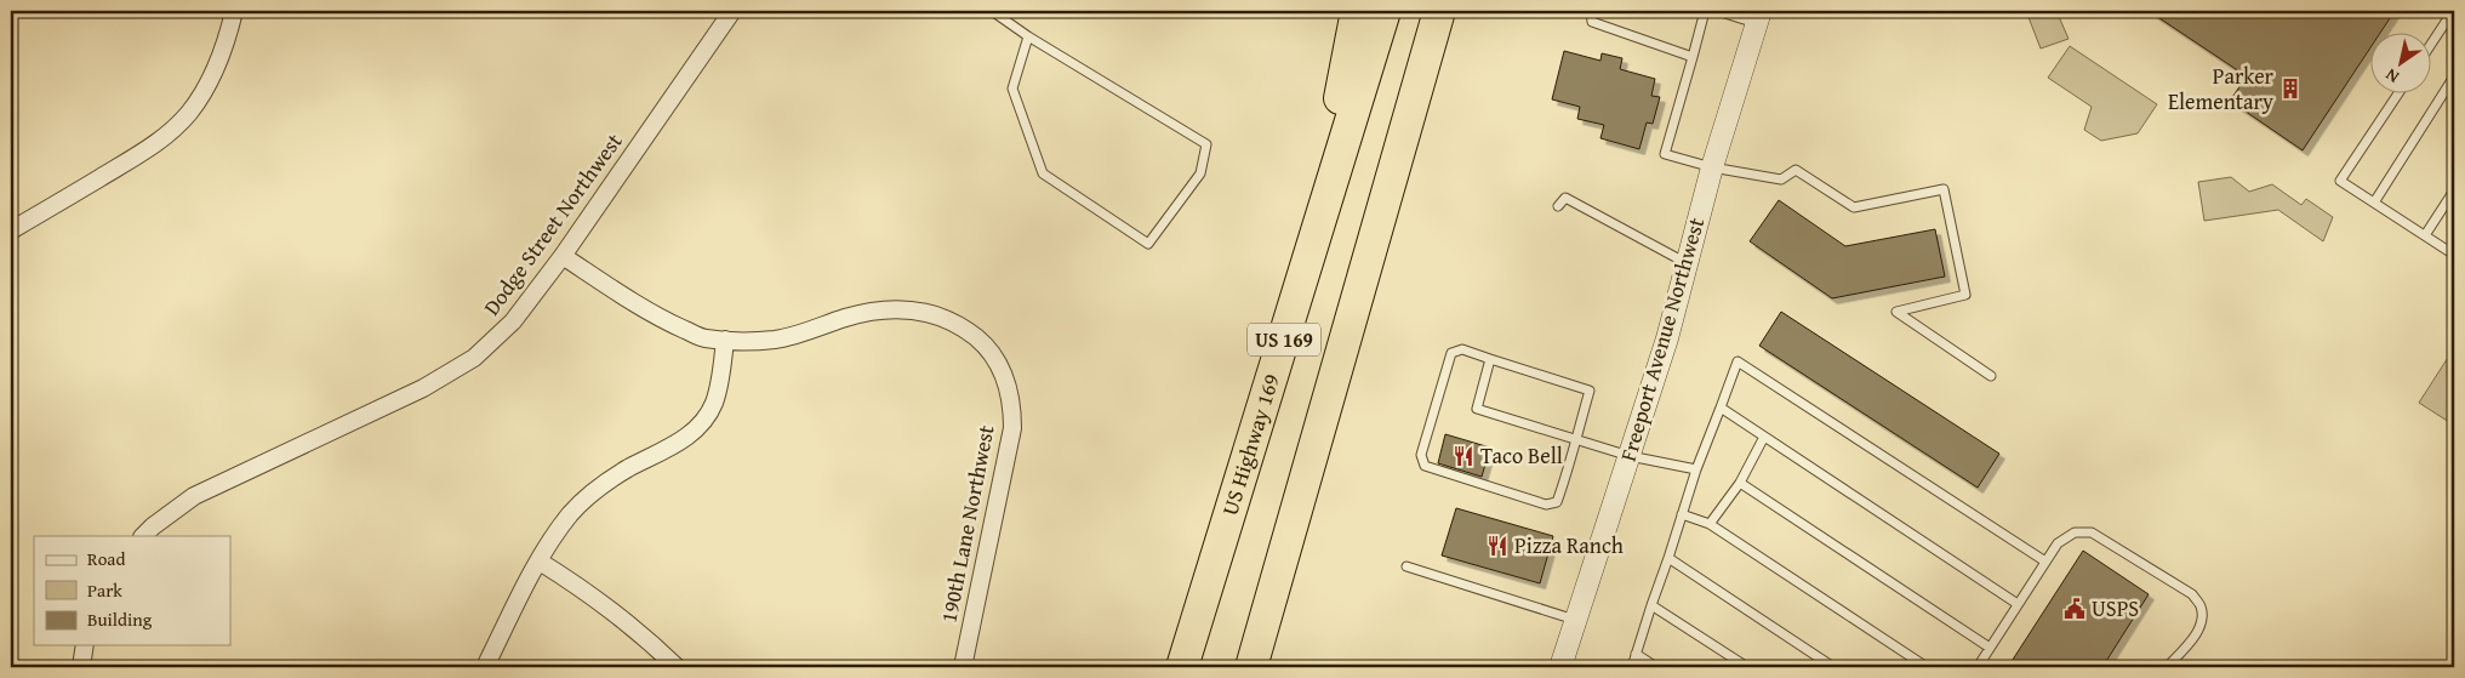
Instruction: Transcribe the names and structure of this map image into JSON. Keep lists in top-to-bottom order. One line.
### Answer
{"streets":{"highway":["US 169","US Highway 169"],"street":["Dodge Street Northwest","Freeport Avenue Northwest","190th Lane Northwest"]},"crossings":[["Dodge Street Northwest","190th Lane Northwest"]],"places":{"building":["Parker Elementary"],"restaurant":["Taco Bell","Pizza Ranch"],"public building":["USPS"]},"legend":["Road","Park","Building"],"north":"bottom left"}
